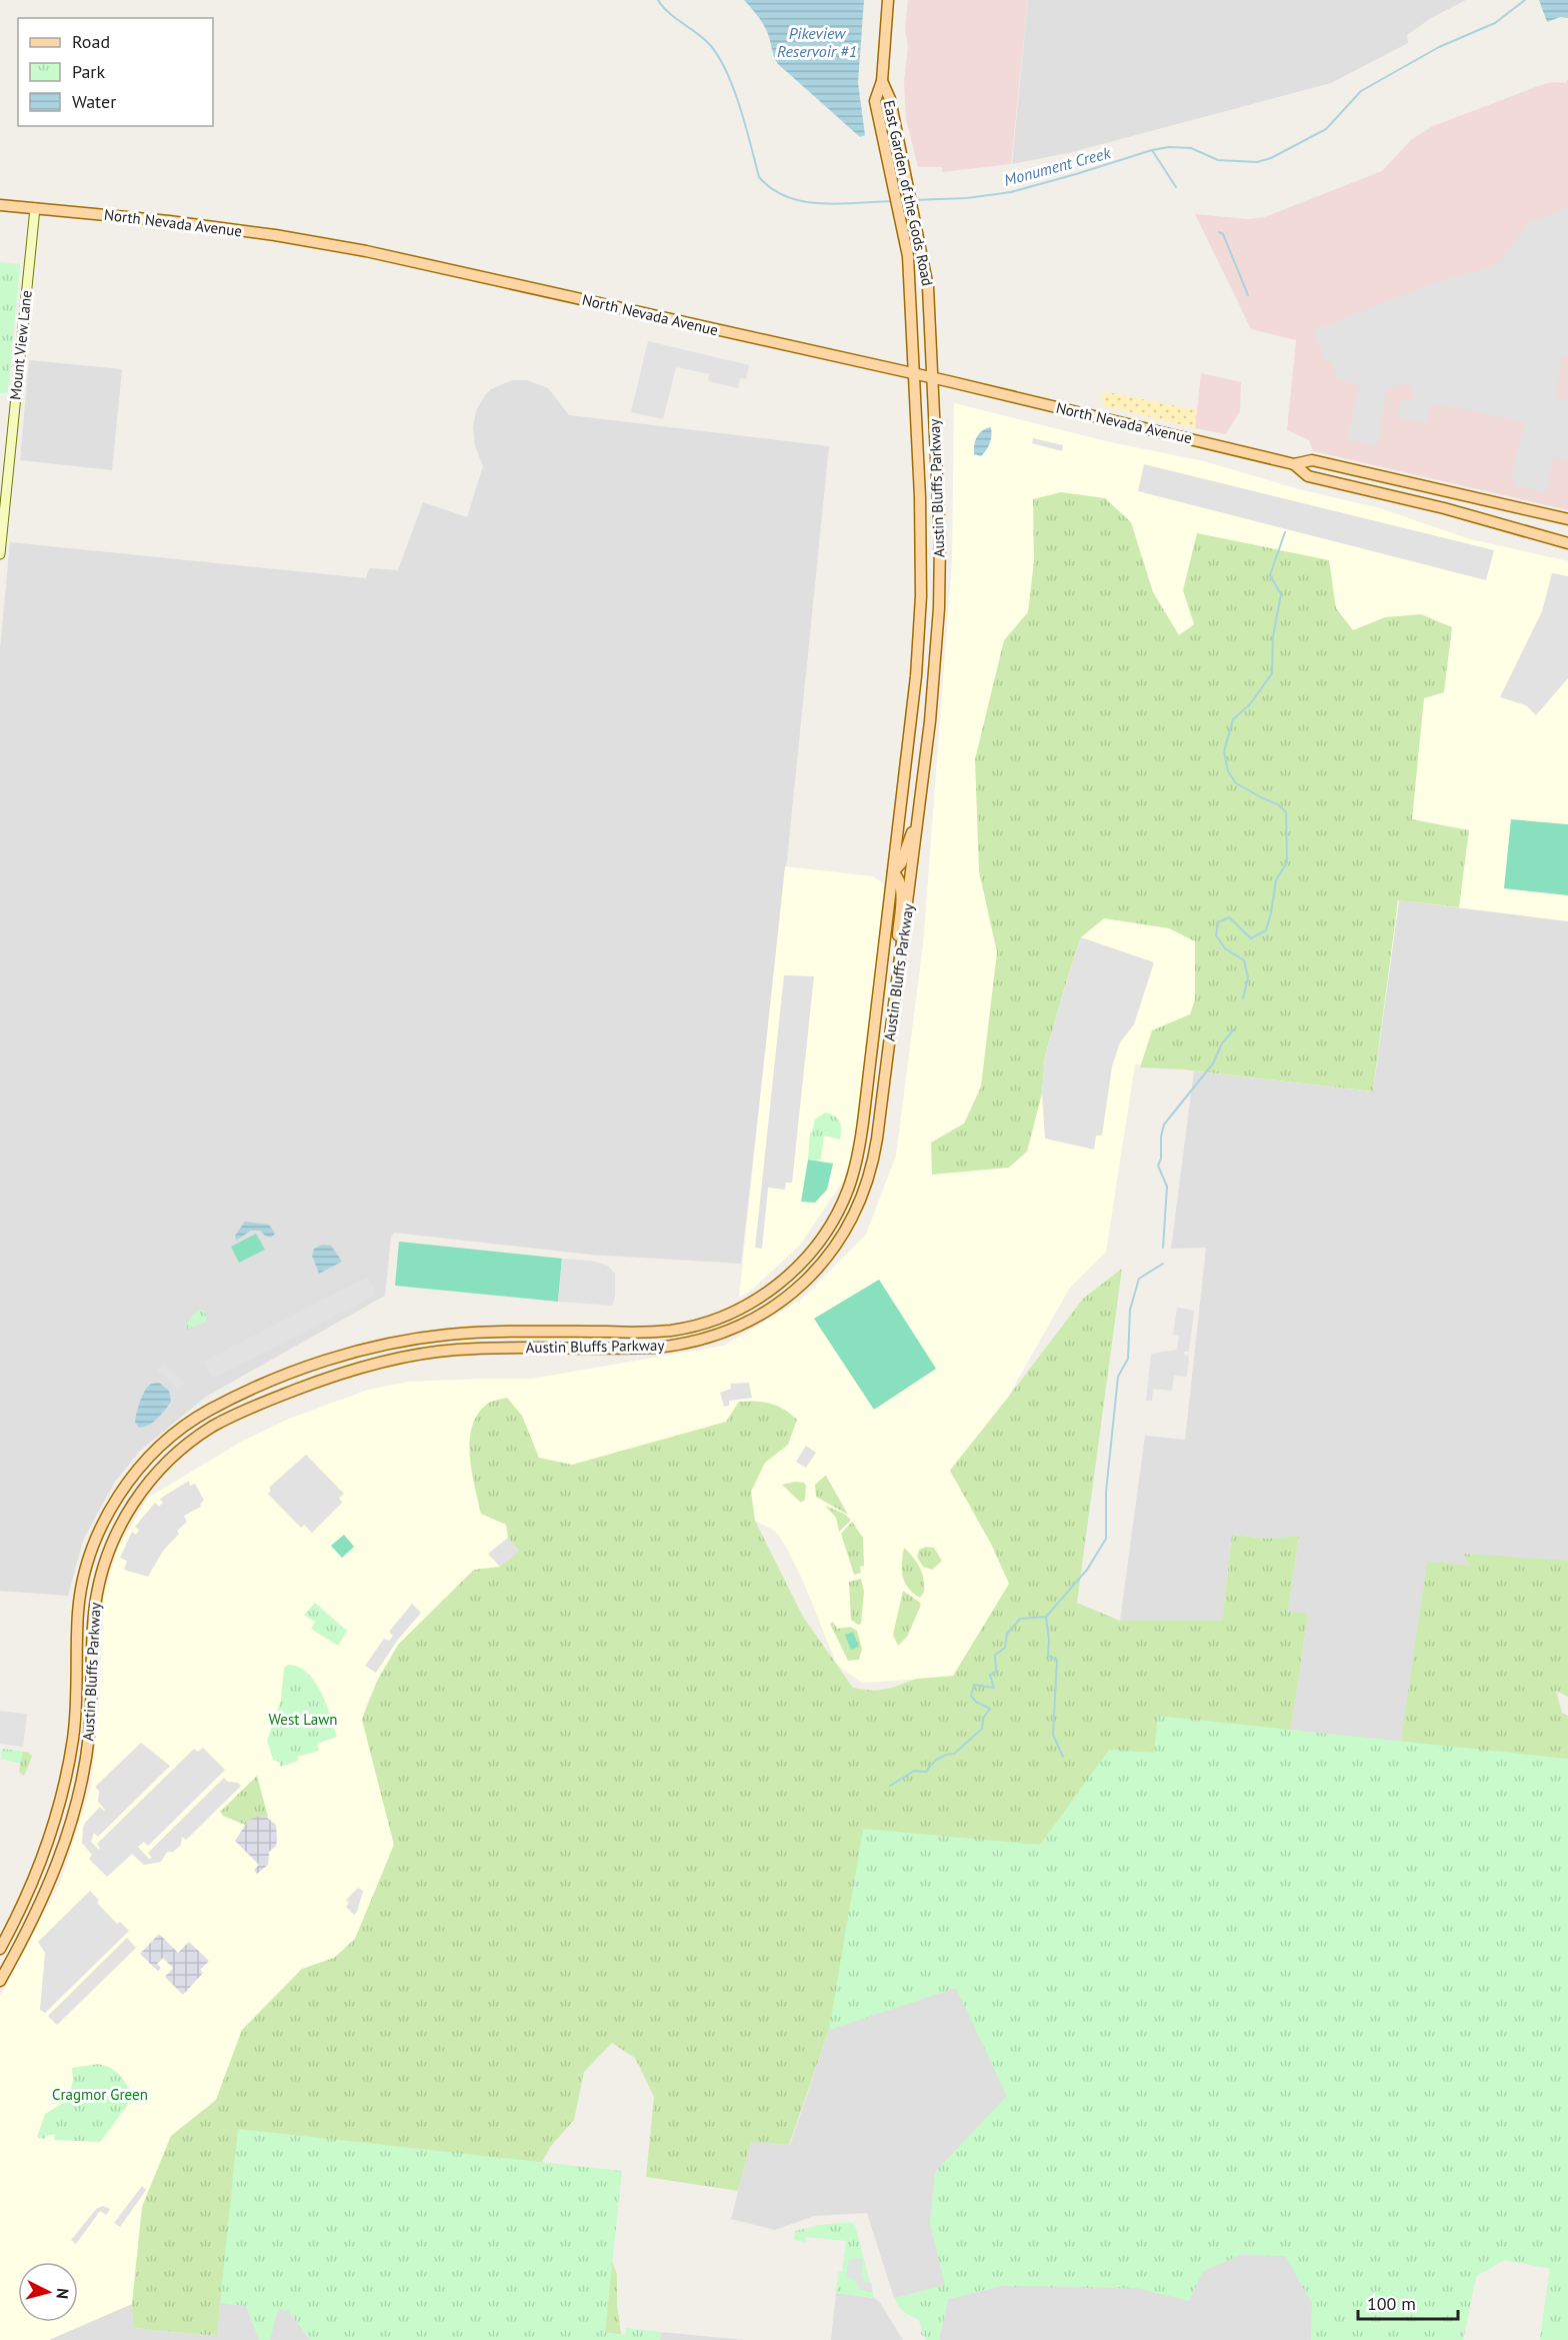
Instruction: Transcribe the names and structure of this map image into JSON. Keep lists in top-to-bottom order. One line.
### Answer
{"streets":{"main road":["East Garden of the Gods Road","North Nevada Avenue","Austin Bluffs Parkway"],"street":["Mount View Lane"]},"crossings":[["East Garden of the Gods Road","North Nevada Avenue"],["East Garden of the Gods Road","Austin Bluffs Parkway"],["North Nevada Avenue","Mount View Lane"],["North Nevada Avenue","Austin Bluffs Parkway"]],"water":["Pikeview Reservoir #1","Monument Creek"],"parks":["West Lawn","Cragmor Green"],"legend":["Road","Park","Water"],"scale_bar":"100 m","north":"right"}
